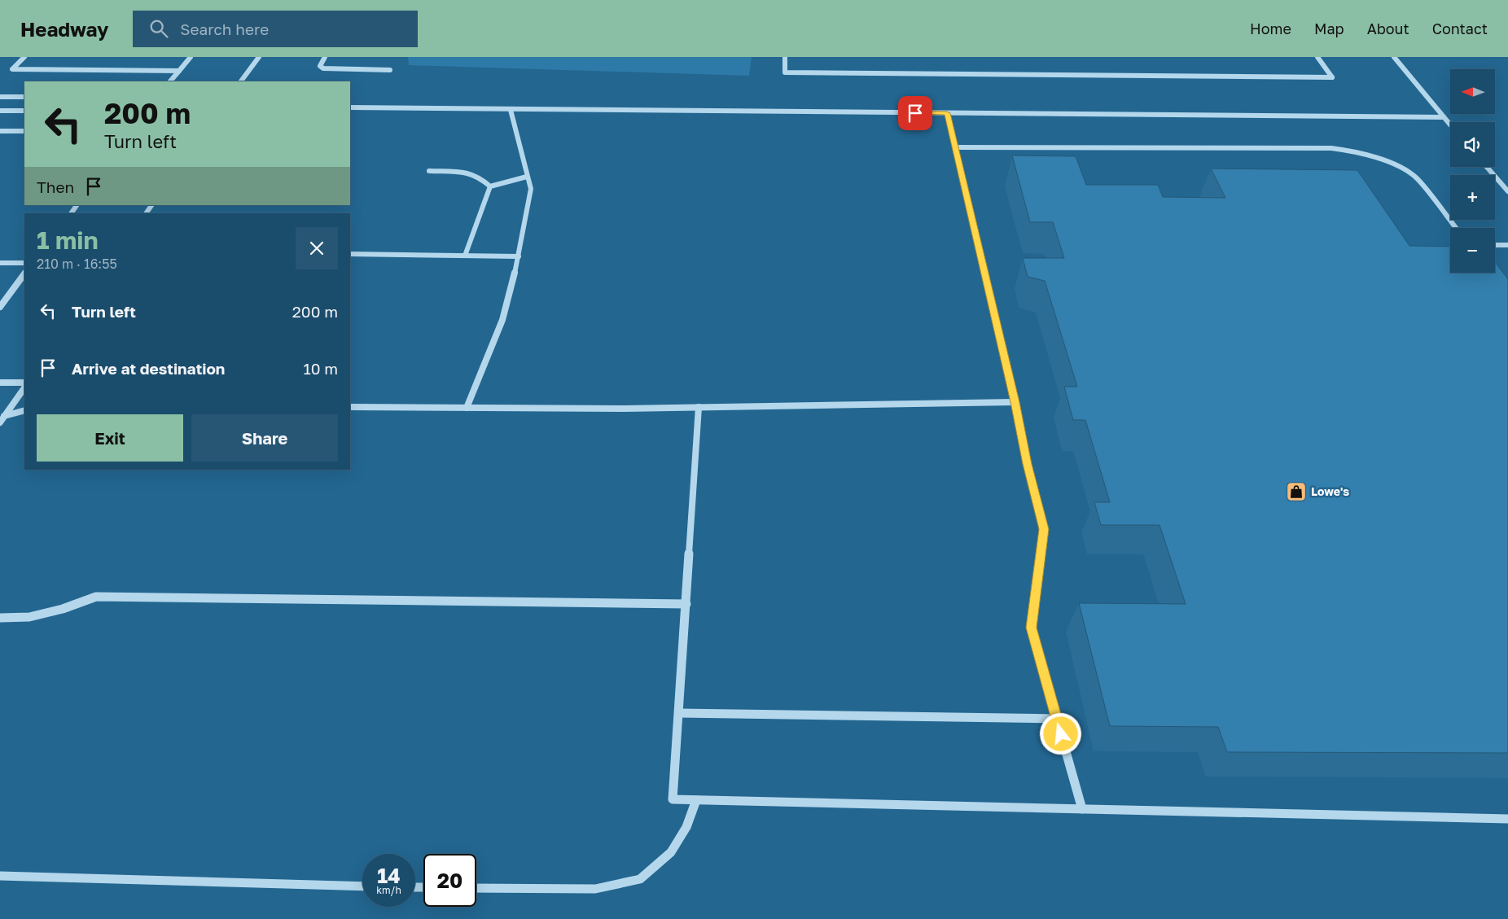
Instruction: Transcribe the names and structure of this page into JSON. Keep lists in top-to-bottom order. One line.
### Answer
{"places":{"shop":["Lowe's"]},"north":"left","page":{"header":"Headway","search":"Search here","nav":["Home","Map","About","Contact"],"map_buttons":["+","−"],"turn":["200 m","Turn left"],"then":"Then","heading":["1 min","210 m · 16:55"],"list":[{"name":"Turn left","value":"200 m"},{"name":"Arrive at destination","value":"10 m"}],"buttons":["Exit","Share"],"speed":"14 km/h","limit":"20"}}
